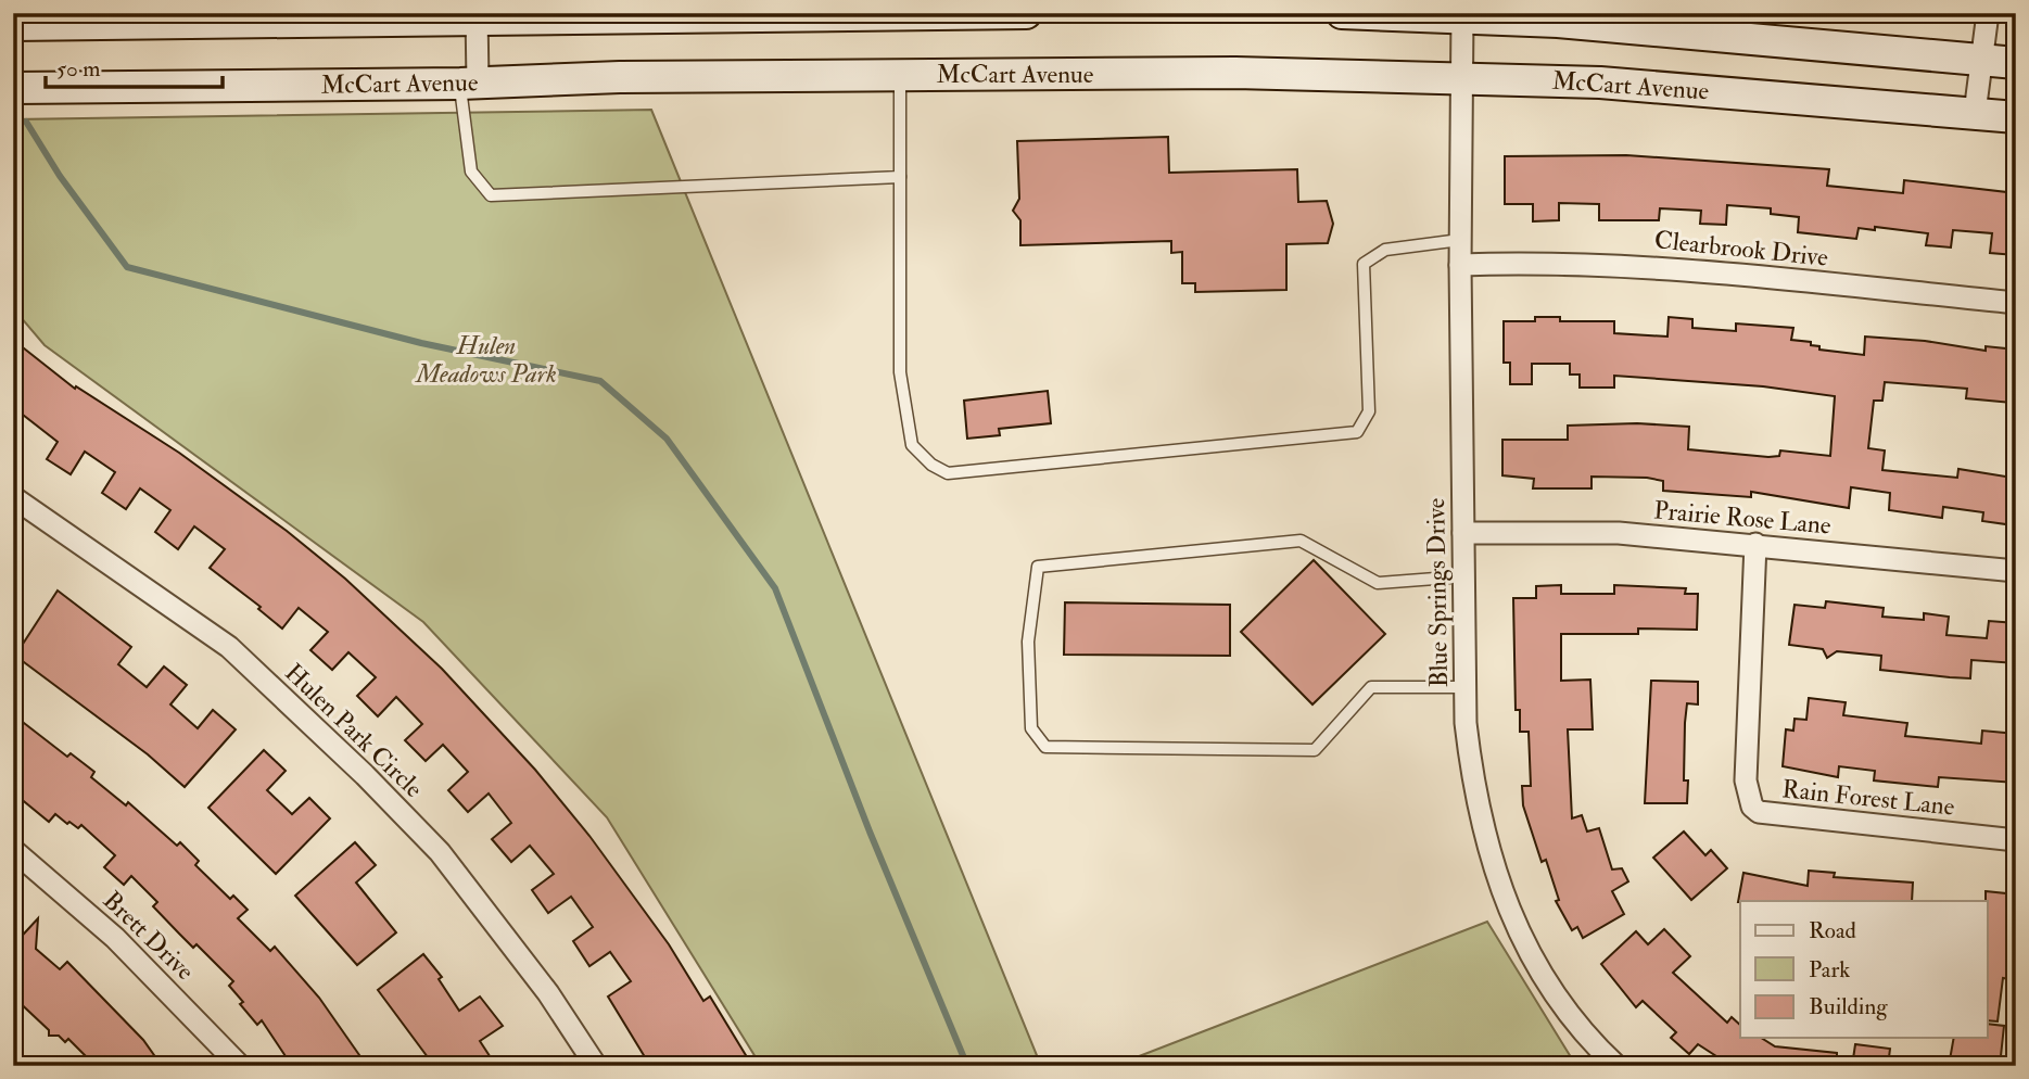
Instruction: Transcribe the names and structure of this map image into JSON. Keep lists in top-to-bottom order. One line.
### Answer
{"streets":{"main road":["McCart Avenue"],"street":["Clearbrook Drive","Prairie Rose Lane","Blue Springs Drive","Hulen Park Circle","Rain Forest Lane","Brett Drive"]},"crossings":[["McCart Avenue","Blue Springs Drive"],["Clearbrook Drive","Blue Springs Drive"],["Prairie Rose Lane","Blue Springs Drive"],["Prairie Rose Lane","Rain Forest Lane"]],"parks":["Hulen Meadows Park"],"legend":["Road","Park","Building"],"scale_bar":"50 m"}
